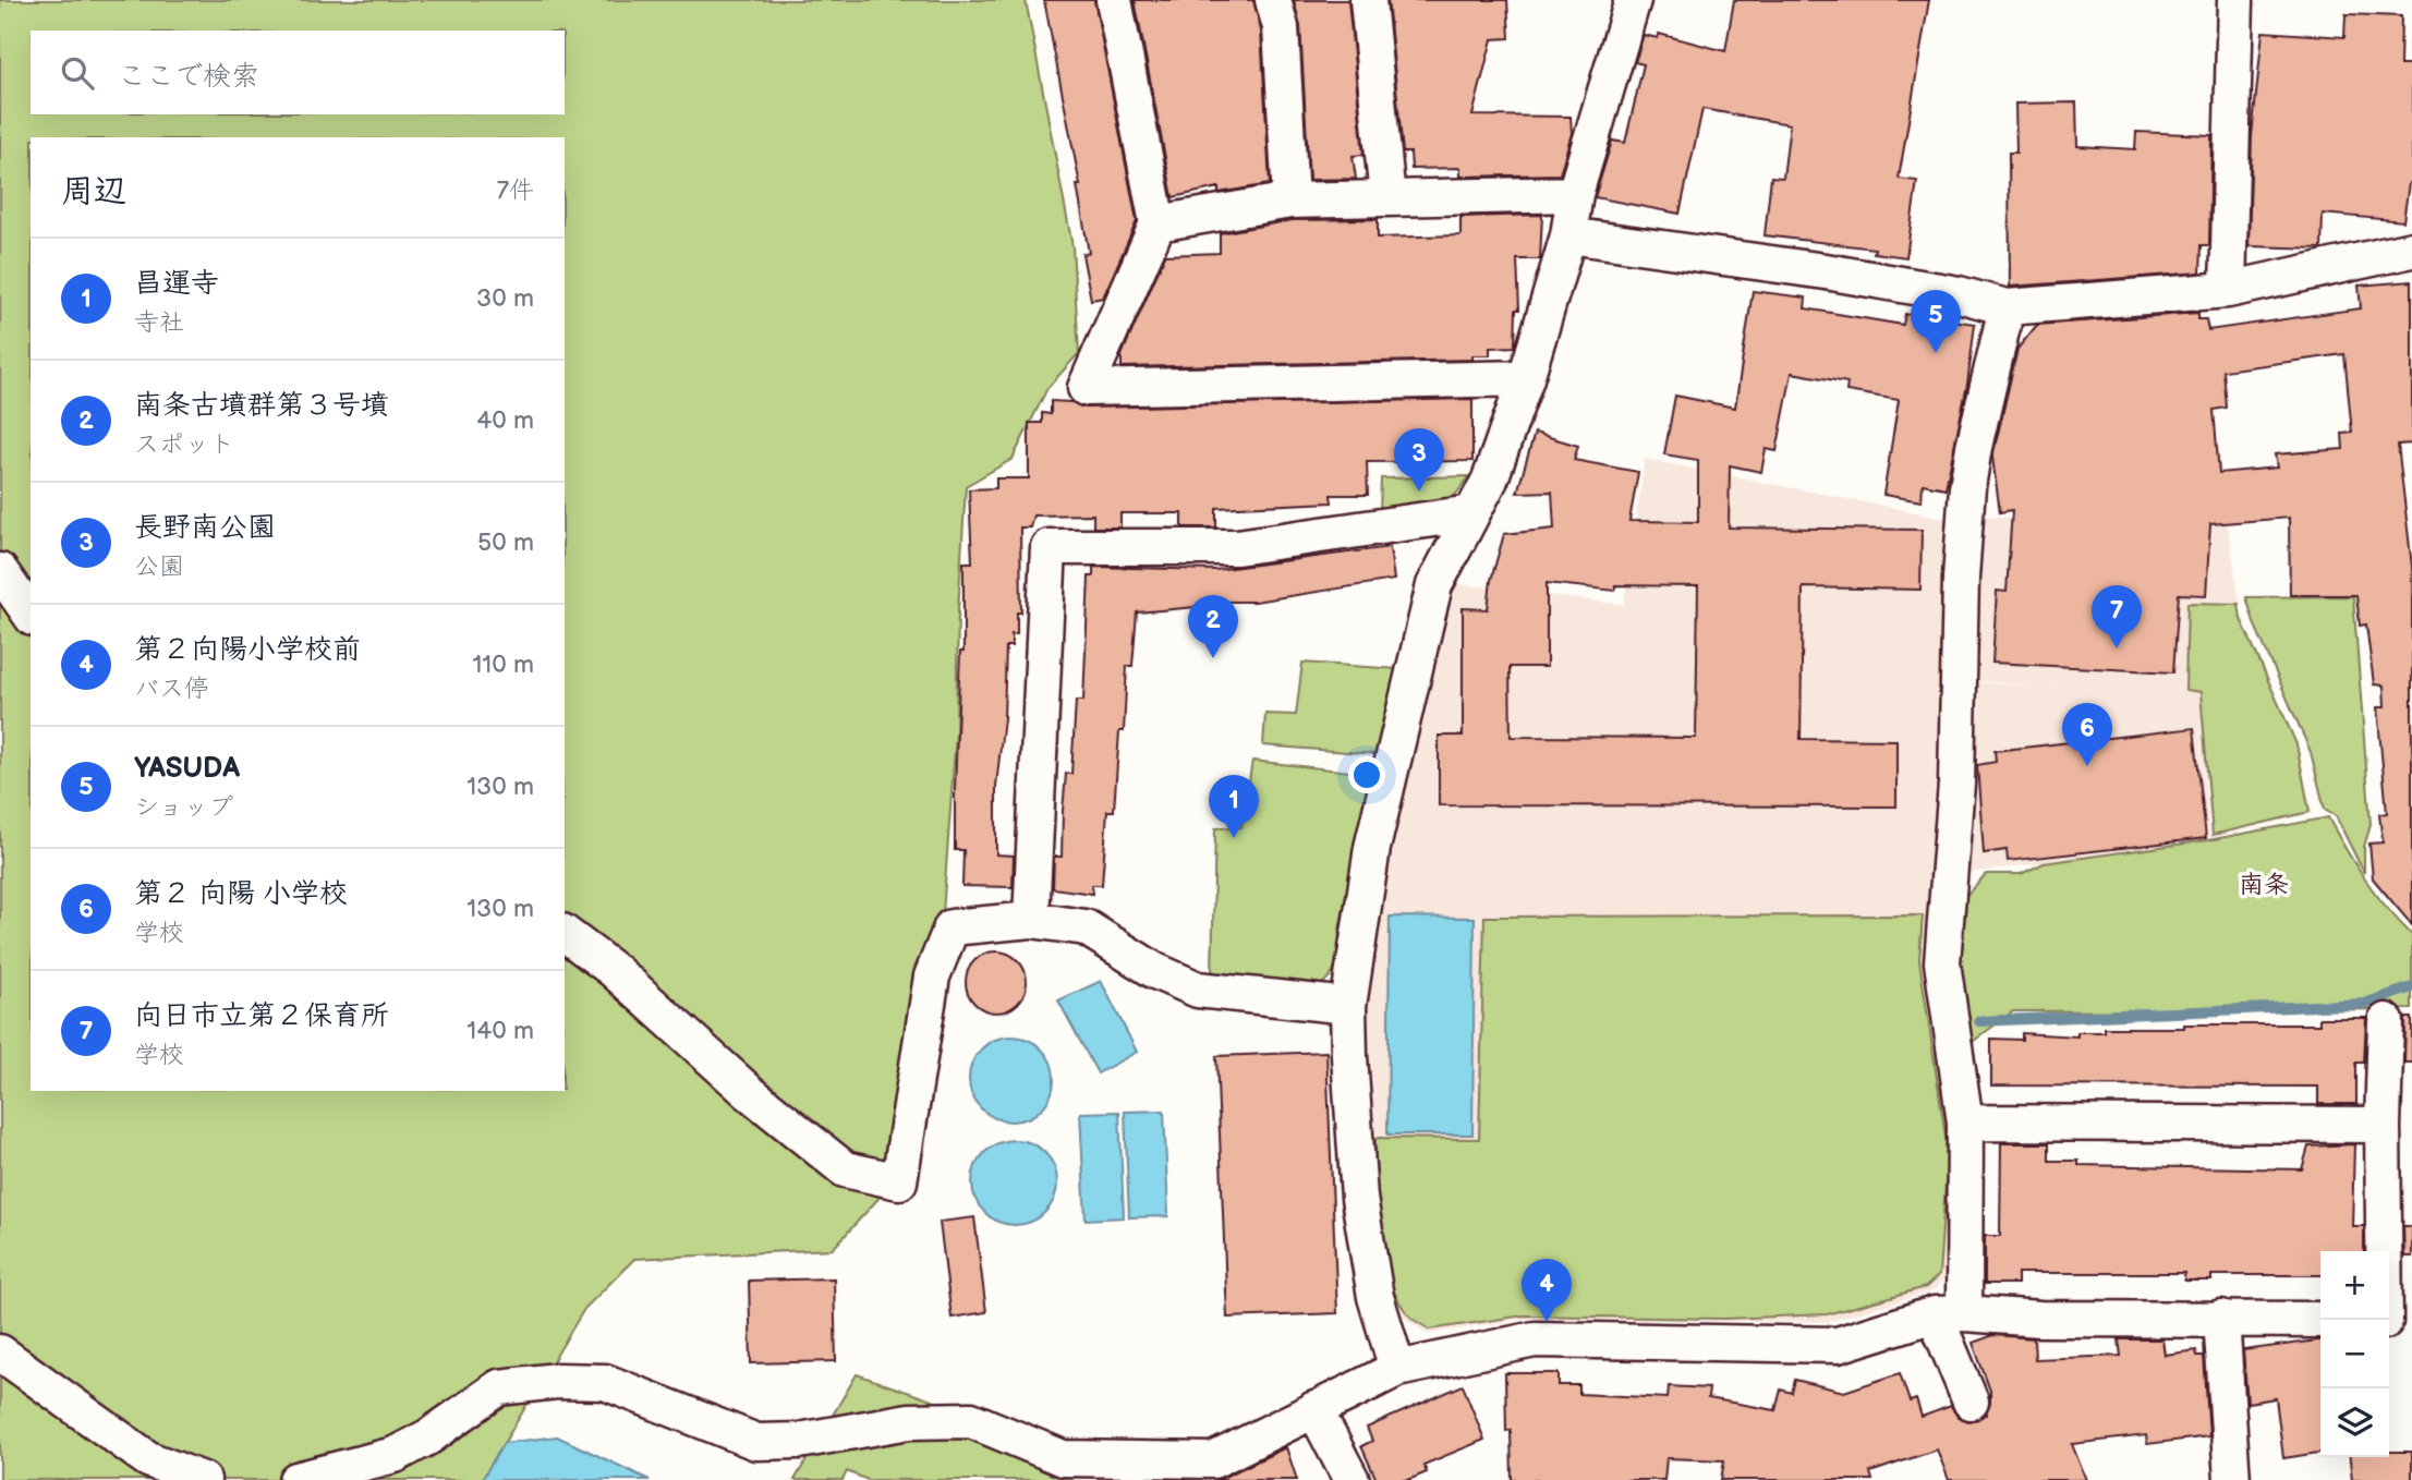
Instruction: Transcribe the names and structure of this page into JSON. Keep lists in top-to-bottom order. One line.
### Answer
{"districts":["南条"],"page":{"search":"ここで検索","heading":["周辺","7件"],"list":[{"mark":"1","name":"昌運寺","note":"寺社","value":"30 m"},{"mark":"2","name":"南条古墳群第３号墳","note":"スポット","value":"40 m"},{"mark":"3","name":"長野南公園","note":"公園","value":"50 m"},{"mark":"4","name":"第２向陽小学校前","note":"バス停","value":"110 m"},{"mark":"5","name":"YASUDA","note":"ショップ","value":"130 m"},{"mark":"6","name":"第２ 向陽 小学校","note":"学校","value":"130 m"},{"mark":"7","name":"向日市立第２保育所","note":"学校","value":"140 m"}],"pins":["5","3","7","2","6","1","4"],"map_buttons":["+","−"]}}
